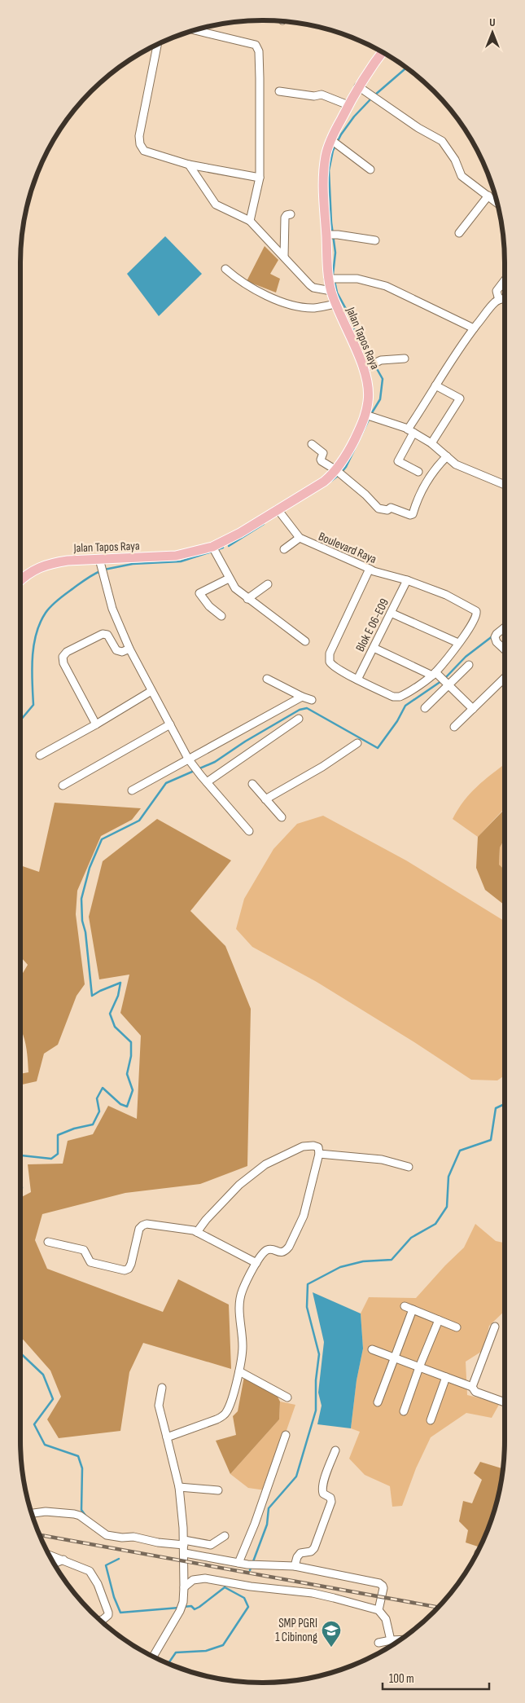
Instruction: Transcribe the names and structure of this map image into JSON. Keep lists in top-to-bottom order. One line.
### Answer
{"streets":{"main road":["Jalan Tapos Raya"],"street":["Boulevard Raya","Blok E 06-E09"]},"crossings":[["Boulevard Raya","Blok E 06-E09"]],"places":{"school or university":["SMP PGRI 1 Cibinong"]},"scale_bar":"100 m","north":"top"}
